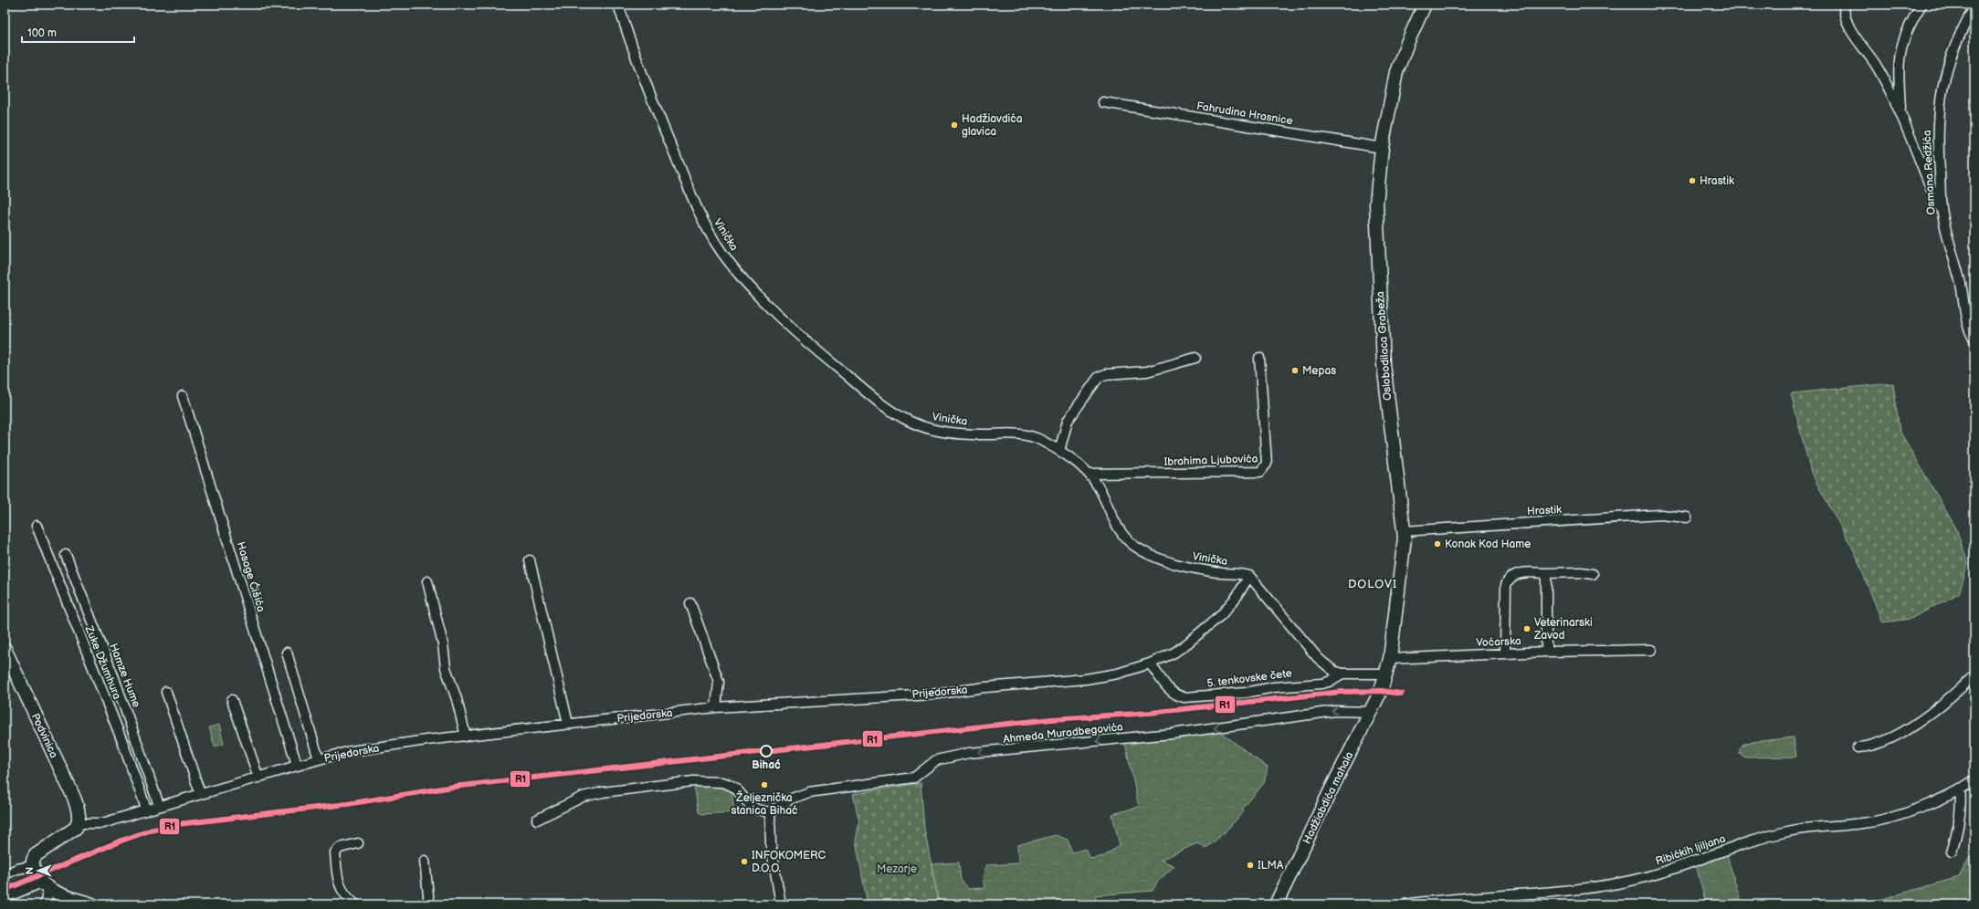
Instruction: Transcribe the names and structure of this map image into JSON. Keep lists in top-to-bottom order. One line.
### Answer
{"streets":{"street":["Fahrudina Hrasnice","Osmana Redžića","Vinička","Oslobodilaca Grabeža","Ibrahima Ljubovića","Hrastik","Hasage Ćišića","Voćarska","Zuke Džumhura","Hamze Hume","5. tenkovske čete","Prijedorska","Ahmeda Muradbegovića","Podvinica","Hadžiabdića mahala","Ribićkih ljiljana"]},"crossings":[["Fahrudina Hrasnice","Oslobodilaca Grabeža"],["Vinička","Ibrahima Ljubovića"],["Vinička","Prijedorska"],["Oslobodilaca Grabeža","Hrastik"],["Oslobodilaca Grabeža","Voćarska"],["Oslobodilaca Grabeža","Hadžiabdića mahala"],["Hasage Ćišića","Prijedorska"],["Zuke Džumhura","Prijedorska"],["Hamze Hume","Prijedorska"],["5. tenkovske čete","Prijedorska"],["Prijedorska","Podvinica"],["Ahmeda Muradbegovića","Hadžiabdića mahala"]],"one_way":["Ahmeda Muradbegovića"],"districts":["DOLOVI"],"parks":["Mezarje"],"places":["Hadžiavdića glavica","Hrastik","Mepas","Konak Kod Hame","Veterinarski Zavod","Bihać","Željeznička stanica Bihać","INFOKOMERC D.O.O.","ILMA"],"lines":["transit line R1"],"scale_bar":"100 m","north":"left"}
